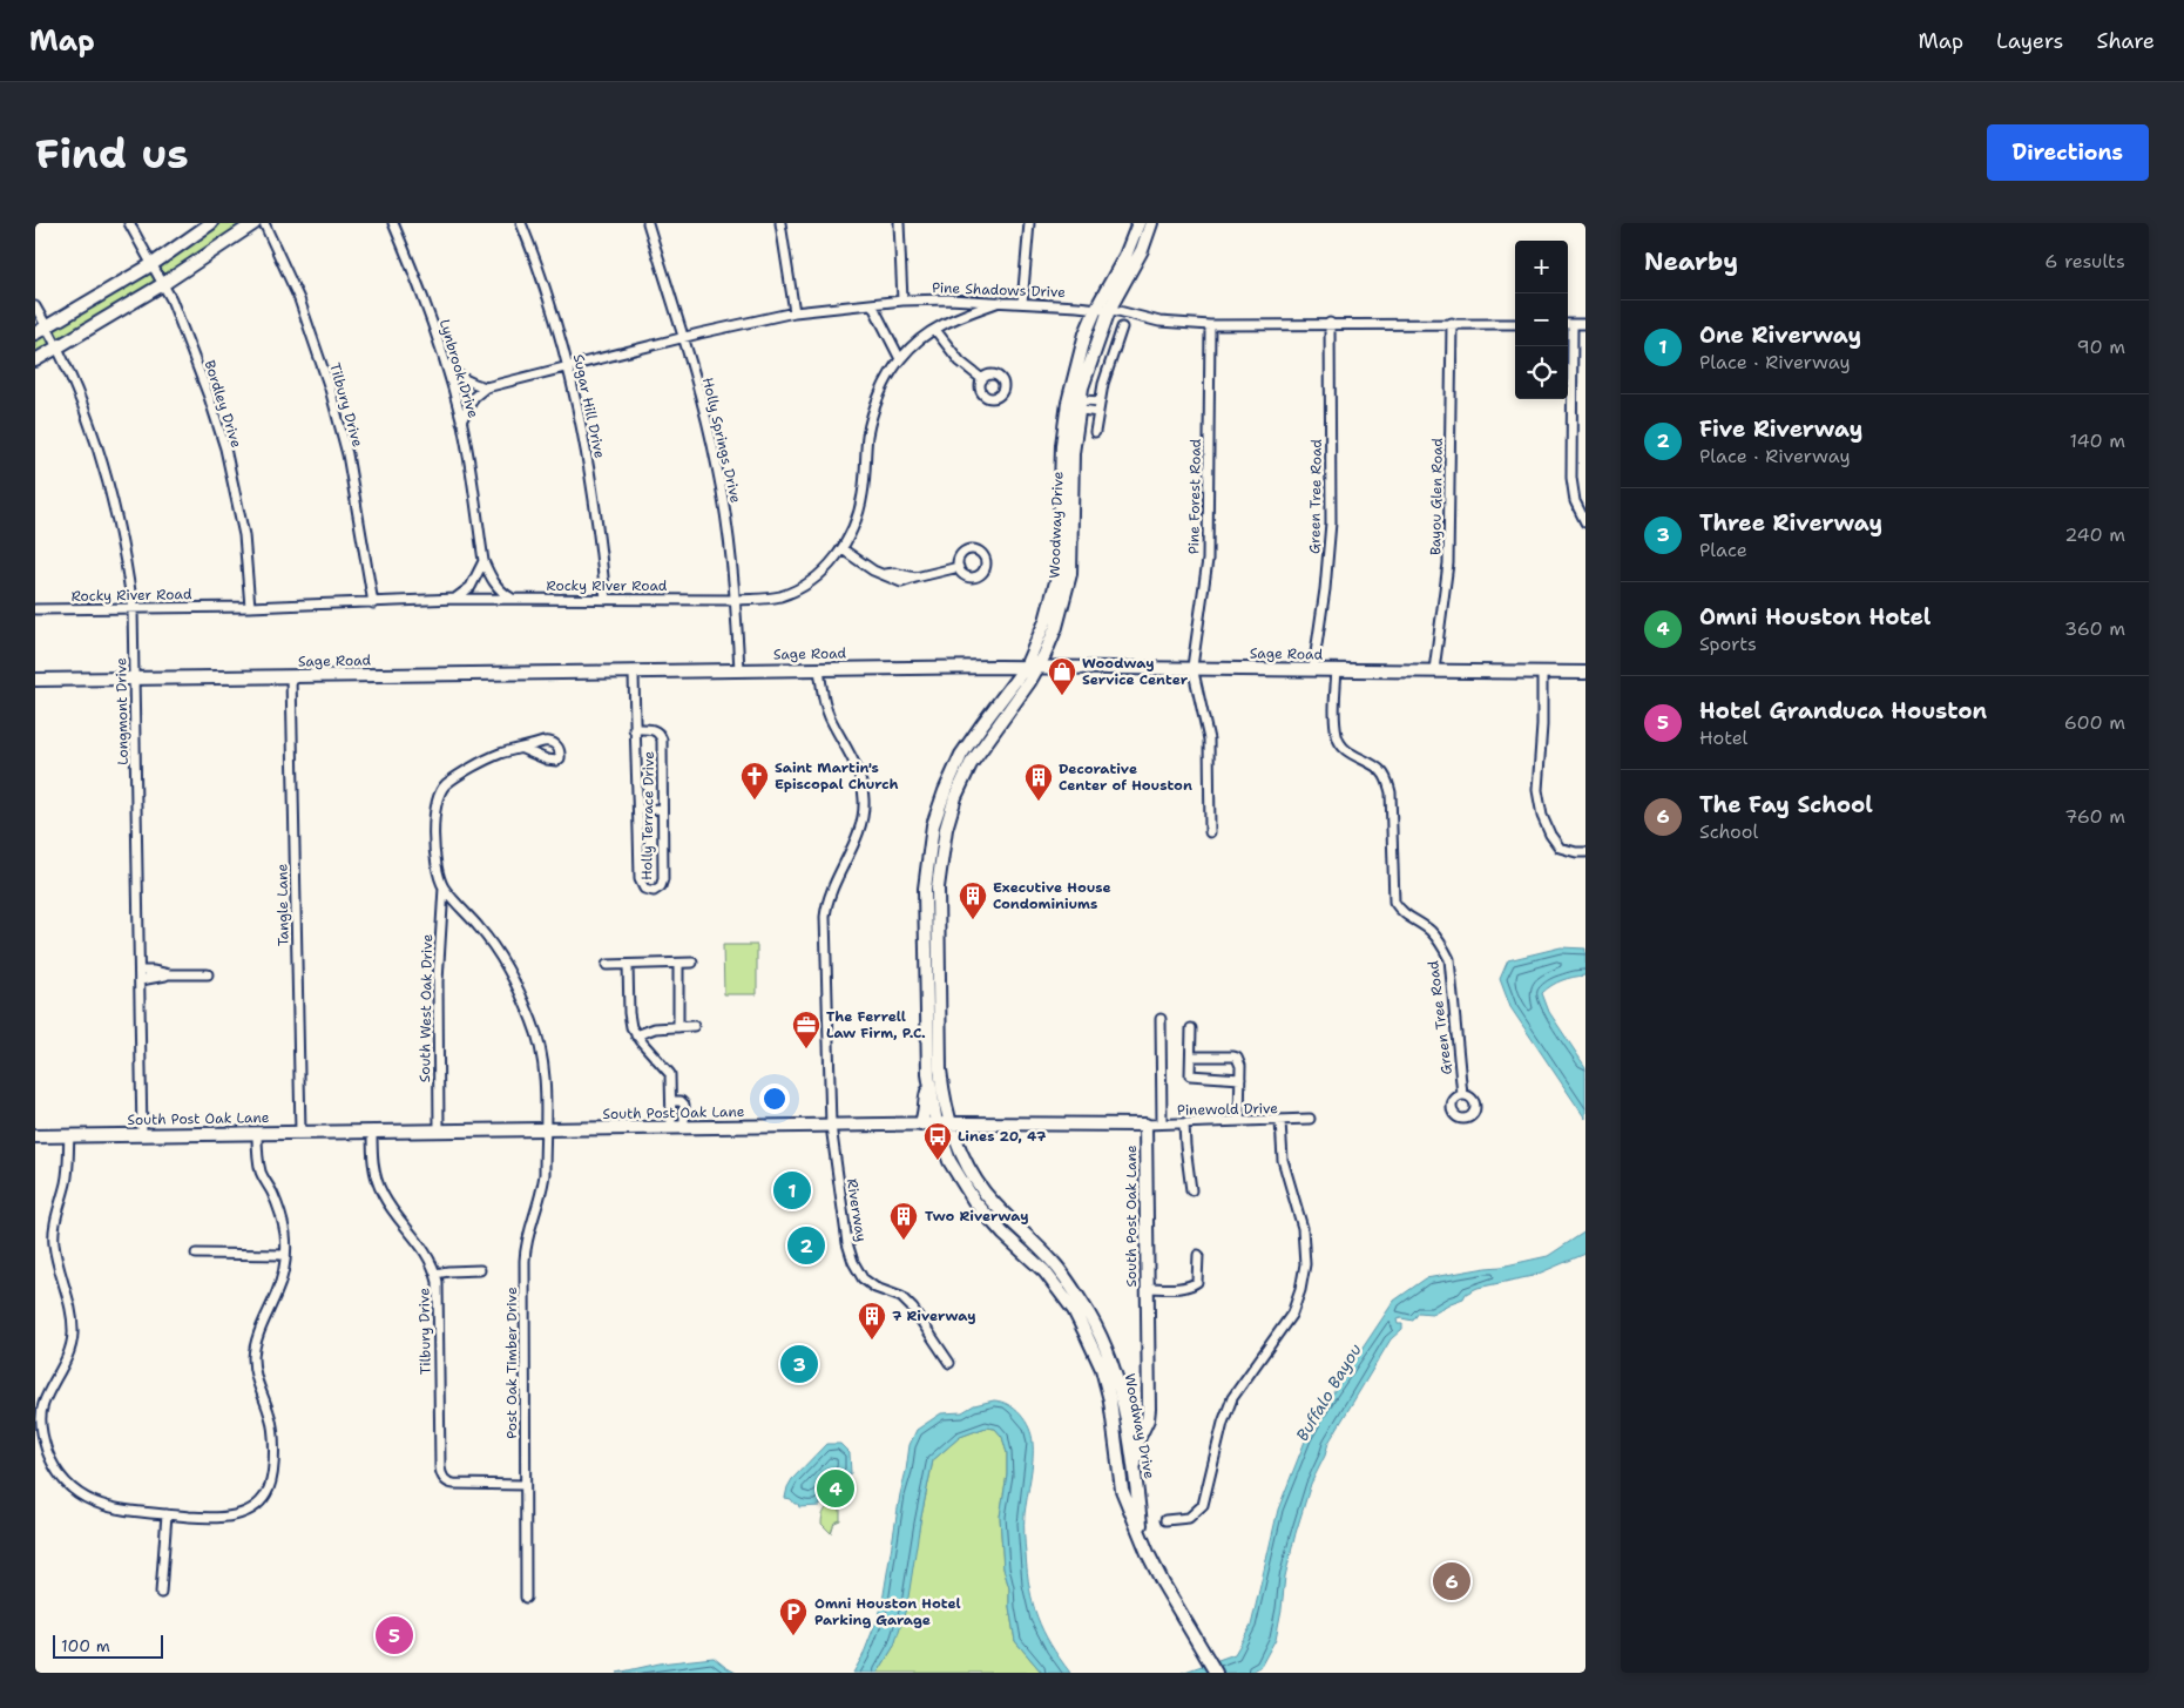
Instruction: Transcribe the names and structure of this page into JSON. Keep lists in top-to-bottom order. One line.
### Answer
{"streets":{"main road":["Woodway Drive","Sage Road","South Post Oak Lane"],"street":["Pine Shadows Drive","Lynbrook Drive","Bordley Drive","Tilbury Drive","Sugar Hill Drive","Holly Springs Drive","Pine Forest Road","Green Tree Road","Bayou Glen Road","Rocky River Road","Longmont Drive","Holly Terrace Drive","Tangle Lane","South West Oak Drive","Pinewold Drive","Riverway","Post Oak Timber Drive"]},"crossings":[["Pine Shadows Drive","Sugar Hill Drive"],["Pine Shadows Drive","Holly Springs Drive"],["Pine Shadows Drive","Pine Forest Road"],["Pine Shadows Drive","Green Tree Road"],["Pine Shadows Drive","Bayou Glen Road"],["Pine Shadows Drive","Woodway Drive"],["Pine Shadows Drive","Rocky River Road"],["Lynbrook Drive","Rocky River Road"],["Bordley Drive","Rocky River Road"],["Tilbury Drive","Rocky River Road"],["Tilbury Drive","South Post Oak Lane"],["Tilbury Drive","Post Oak Timber Drive"],["Sugar Hill Drive","Rocky River Road"],["Holly Springs Drive","Rocky River Road"],["Holly Springs Drive","Sage Road"],["Pine Forest Road","Sage Road"],["Green Tree Road","Sage Road"],["Bayou Glen Road","Sage Road"],["Woodway Drive","Sage Road"],["Woodway Drive","South Post Oak Lane"],["Rocky River Road","Longmont Drive"],["Sage Road","Longmont Drive"],["Sage Road","Holly Terrace Drive"],["Sage Road","Tangle Lane"],["Sage Road","Riverway"],["Longmont Drive","South Post Oak Lane"],["Tangle Lane","South Post Oak Lane"],["South West Oak Drive","South Post Oak Lane"],["South West Oak Drive","Post Oak Timber Drive"],["Pinewold Drive","South Post Oak Lane"],["South Post Oak Lane","Riverway"],["South Post Oak Lane","Post Oak Timber Drive"]],"water":["Buffalo Bayou"],"places":{"shop":["Woodway Service Center"],"church":["Saint Martin's Episcopal Church"],"building":["Decorative Center of Houston","Executive House Condominiums","Two Riverway","7 Riverway"],"office":["The Ferrell Law Firm, P.C."],"bus stop":["Lines 20, 47"],"parking":["Omni Houston Hotel Parking Garage"]},"scale_bar":"100 m","page":{"header":"Map","nav":["Map","Layers","Share"],"buttons":"Directions","title":"Find us","heading":["Nearby","6 results"],"map_buttons":["+","−"],"list":[{"mark":"1","name":"One Riverway","note":"Place · Riverway","value":"90 m"},{"mark":"2","name":"Five Riverway","note":"Place · Riverway","value":"140 m"},{"mark":"3","name":"Three Riverway","note":"Place","value":"240 m"},{"mark":"4","name":"Omni Houston Hotel","note":"Sports","value":"360 m"},{"mark":"5","name":"Hotel Granduca Houston","note":"Hotel","value":"600 m"},{"mark":"6","name":"The Fay School","note":"School","value":"760 m"}],"pins":["1","2","3","4","6","5"],"scale":"100 m"}}
